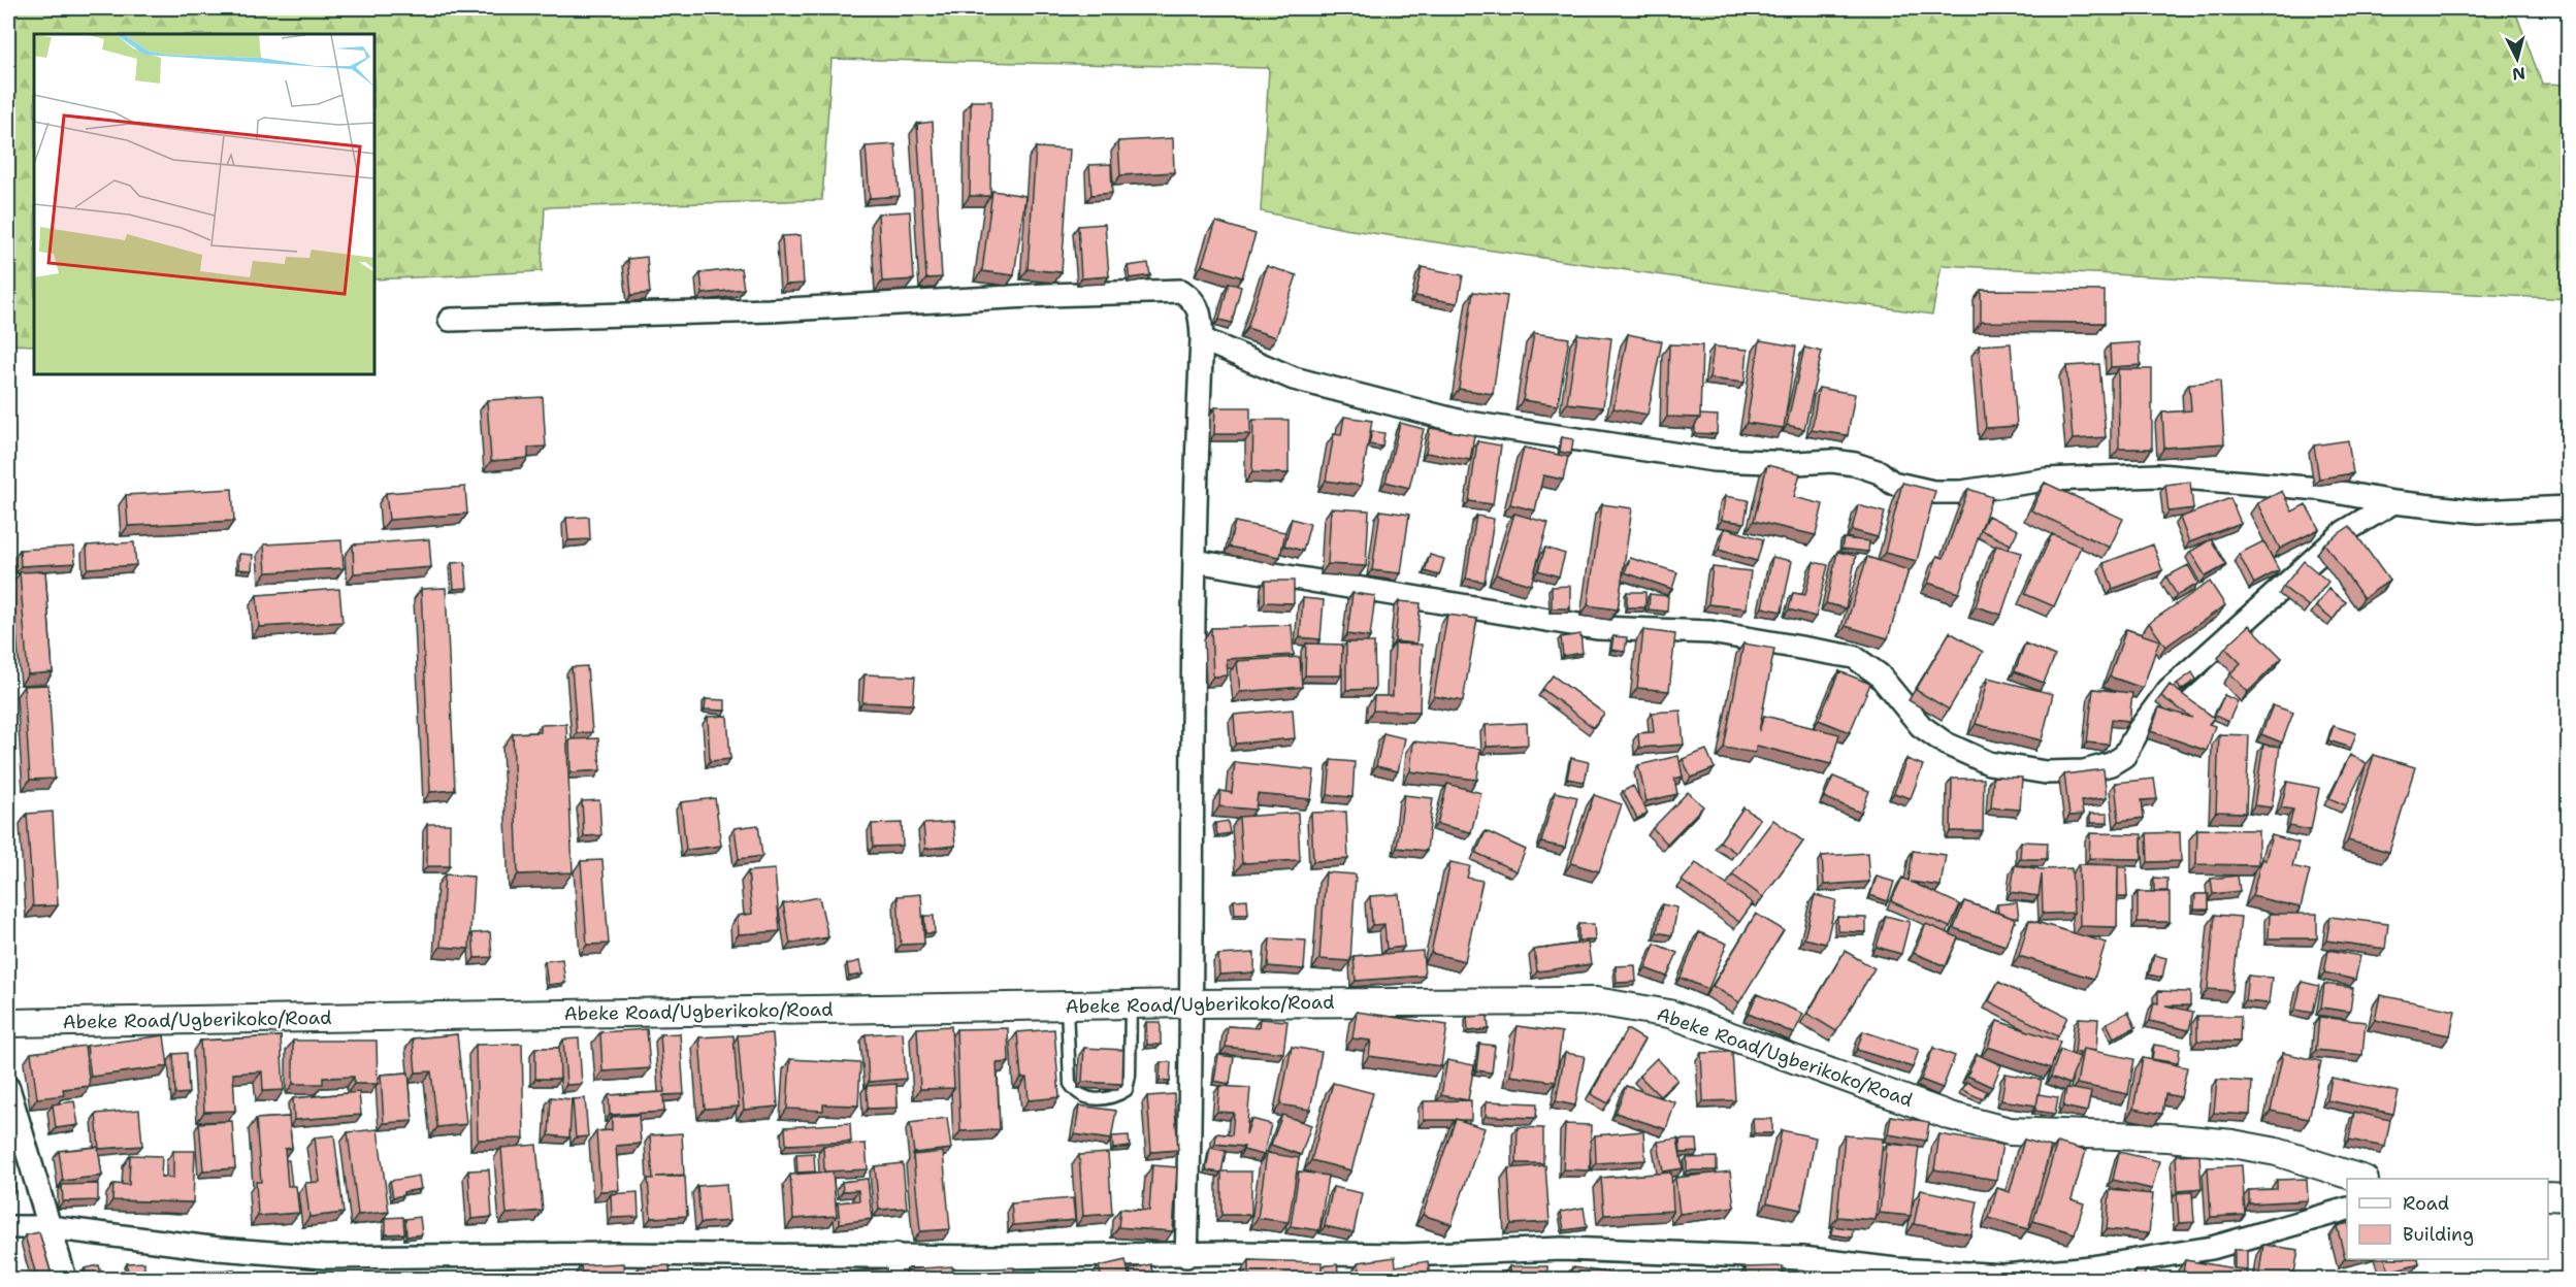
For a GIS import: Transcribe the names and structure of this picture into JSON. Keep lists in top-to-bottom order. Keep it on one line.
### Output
{"streets":{"street":["Abeke Road/Ugberikoko/Road"]},"legend":["Road","Building"],"north":"bottom"}
